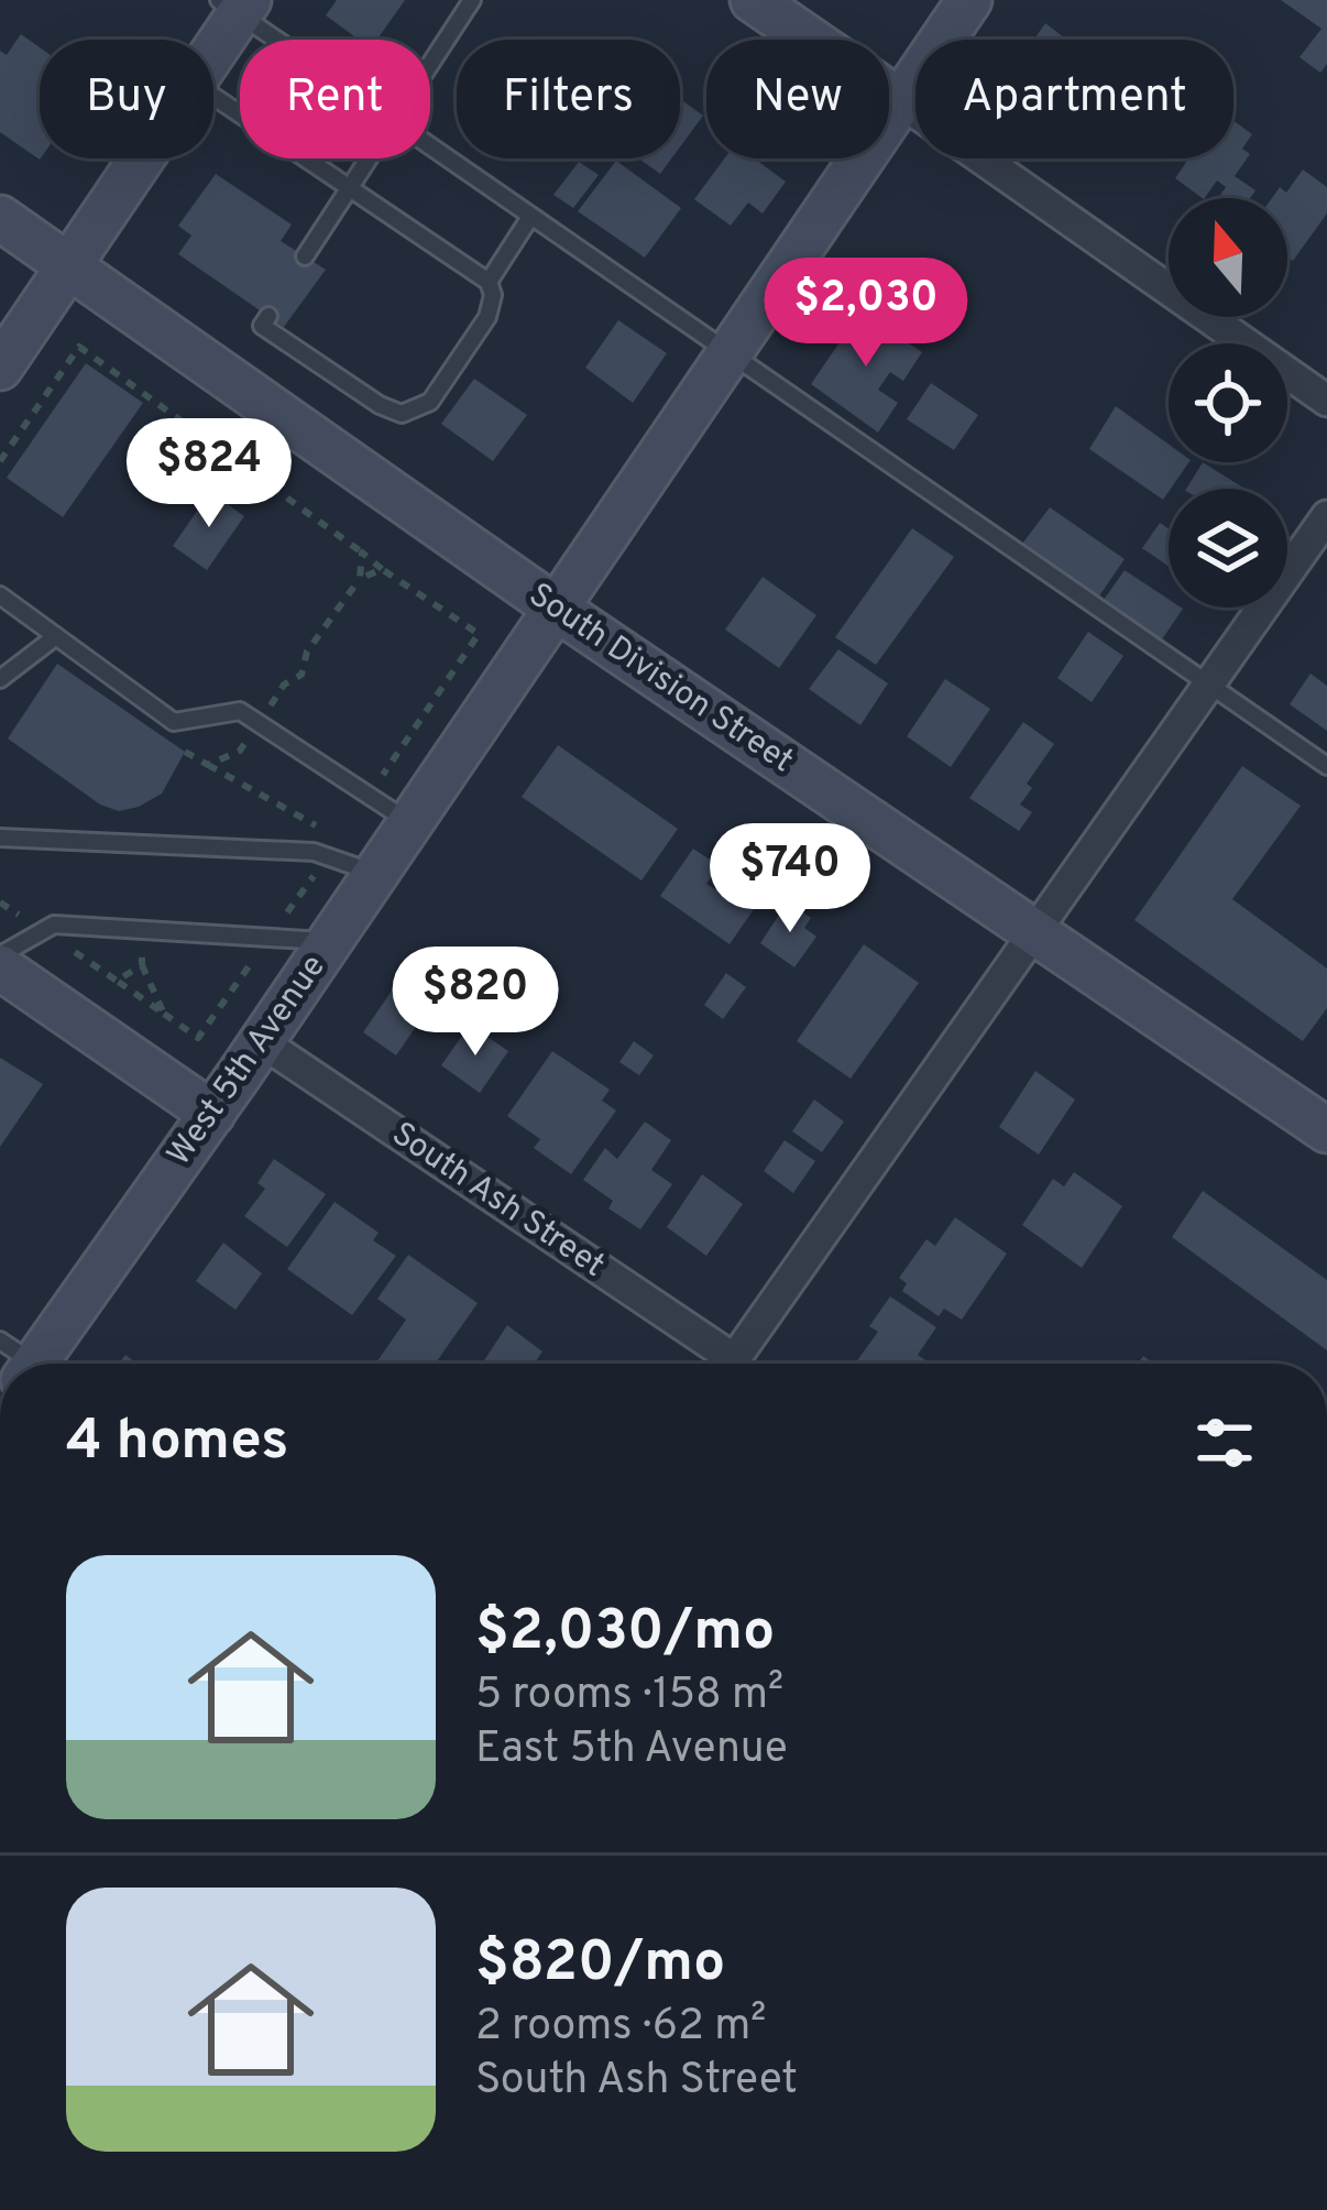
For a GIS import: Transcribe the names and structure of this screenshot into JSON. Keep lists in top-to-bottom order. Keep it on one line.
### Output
{"streets":{"main road":["South Division Street","West 5th Avenue"],"street":["South Ash Street"]},"crossings":[["South Division Street","West 5th Avenue"],["West 5th Avenue","South Ash Street"]],"north":"top","page":{"chip":["Buy","Rent","Filters","New","Apartment"],"price":["$2,030","$824","$740","$820"],"heading":"4 homes","list":[{"name":"$2,030/mo","note":"5 rooms · 158 m² · East 5th Avenue"},{"name":"$820/mo","note":"2 rooms · 62 m² · South Ash Street"}]}}
